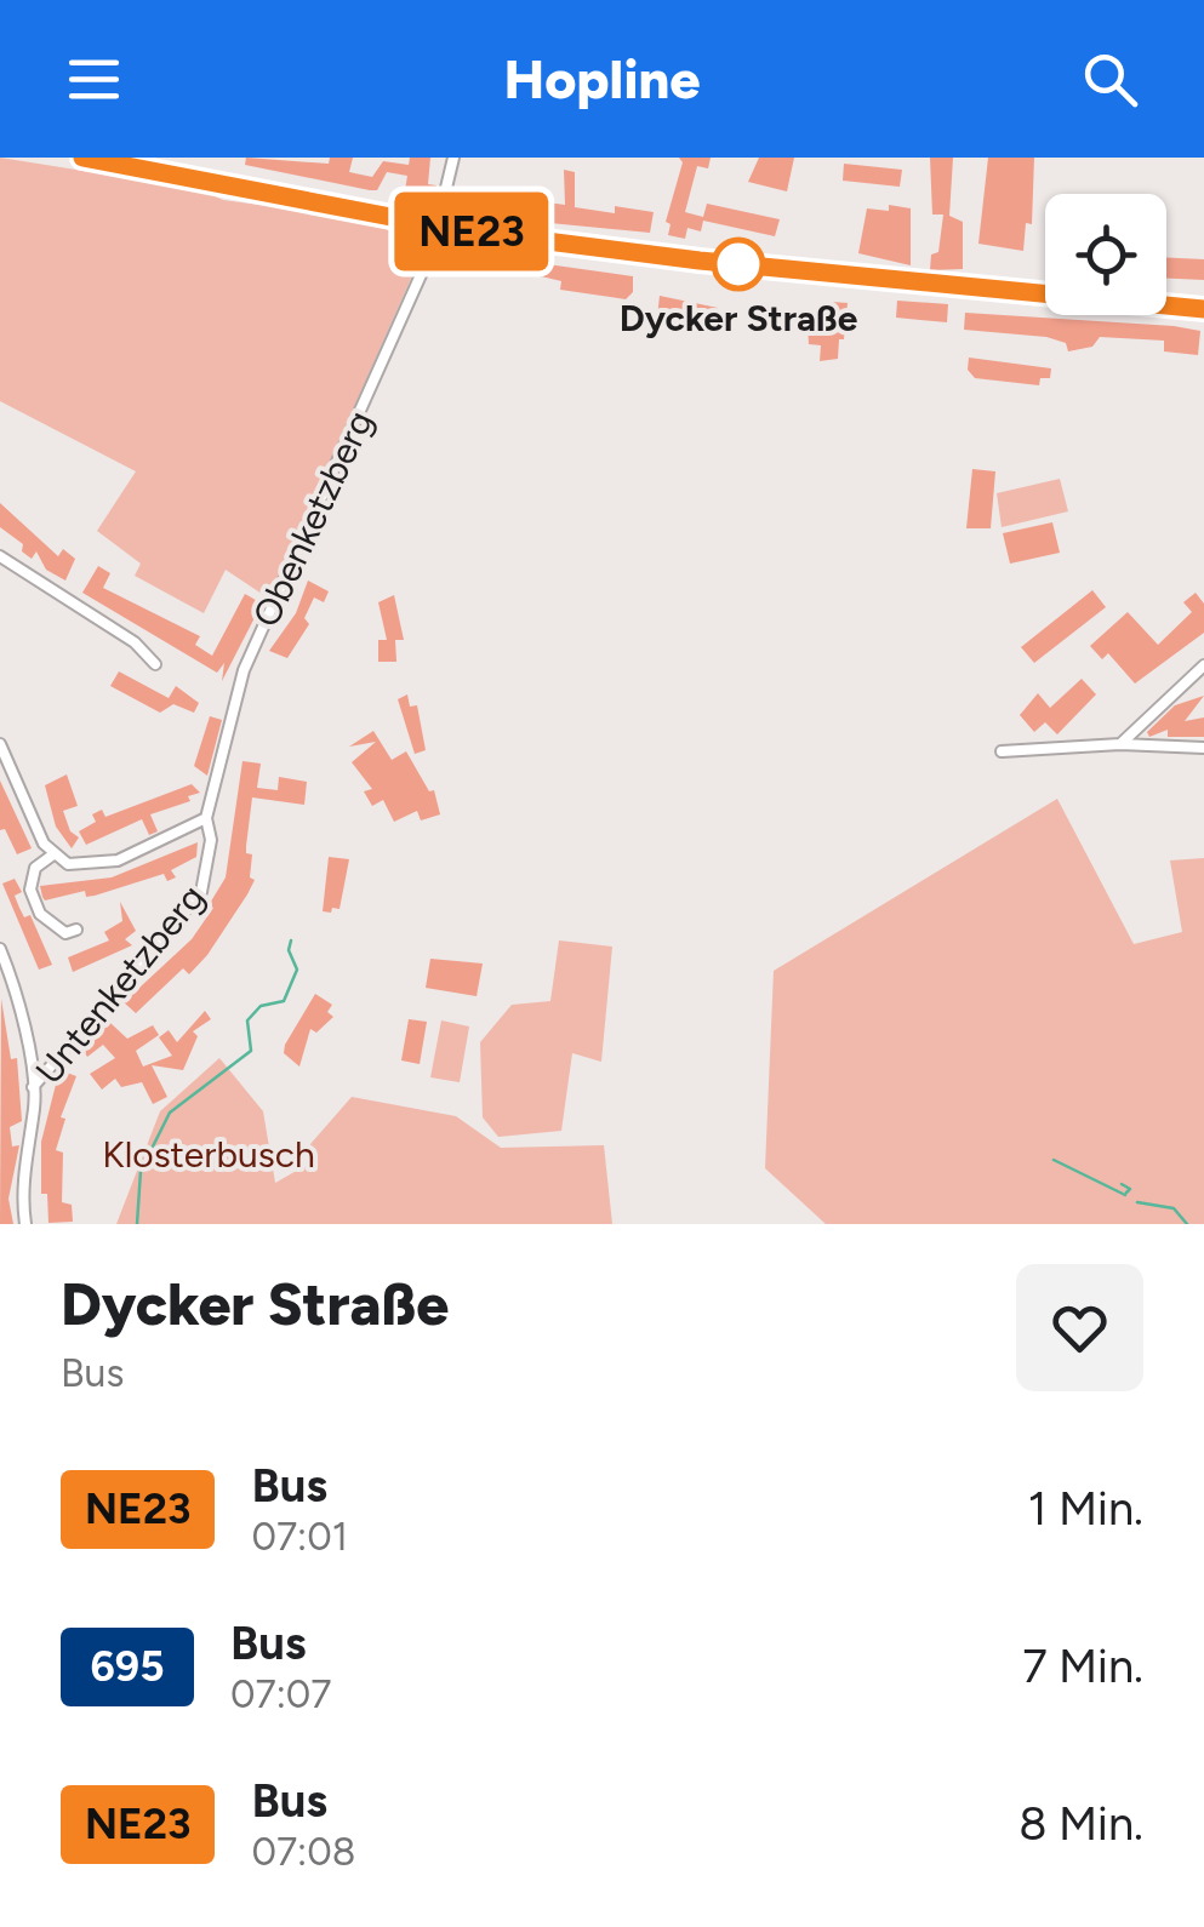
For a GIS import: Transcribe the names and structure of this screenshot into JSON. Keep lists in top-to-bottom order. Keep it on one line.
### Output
{"streets":{"street":["Obenketzberg","Untenketzberg"]},"crossings":[["Obenketzberg","Untenketzberg"]],"parks":["Klosterbusch"],"places":["Dycker Straße"],"lines":["bus line NE23"],"page":{"header":"Hopline","on_map":"NE23","heading":["Dycker Straße","Bus"],"list":[{"mark":"NE23","name":"Bus","note":"07:01","value":"1 Min."},{"mark":"695","name":"Bus","note":"07:07","value":"7 Min."},{"mark":"NE23","name":"Bus","note":"07:08","value":"8 Min."}]}}
